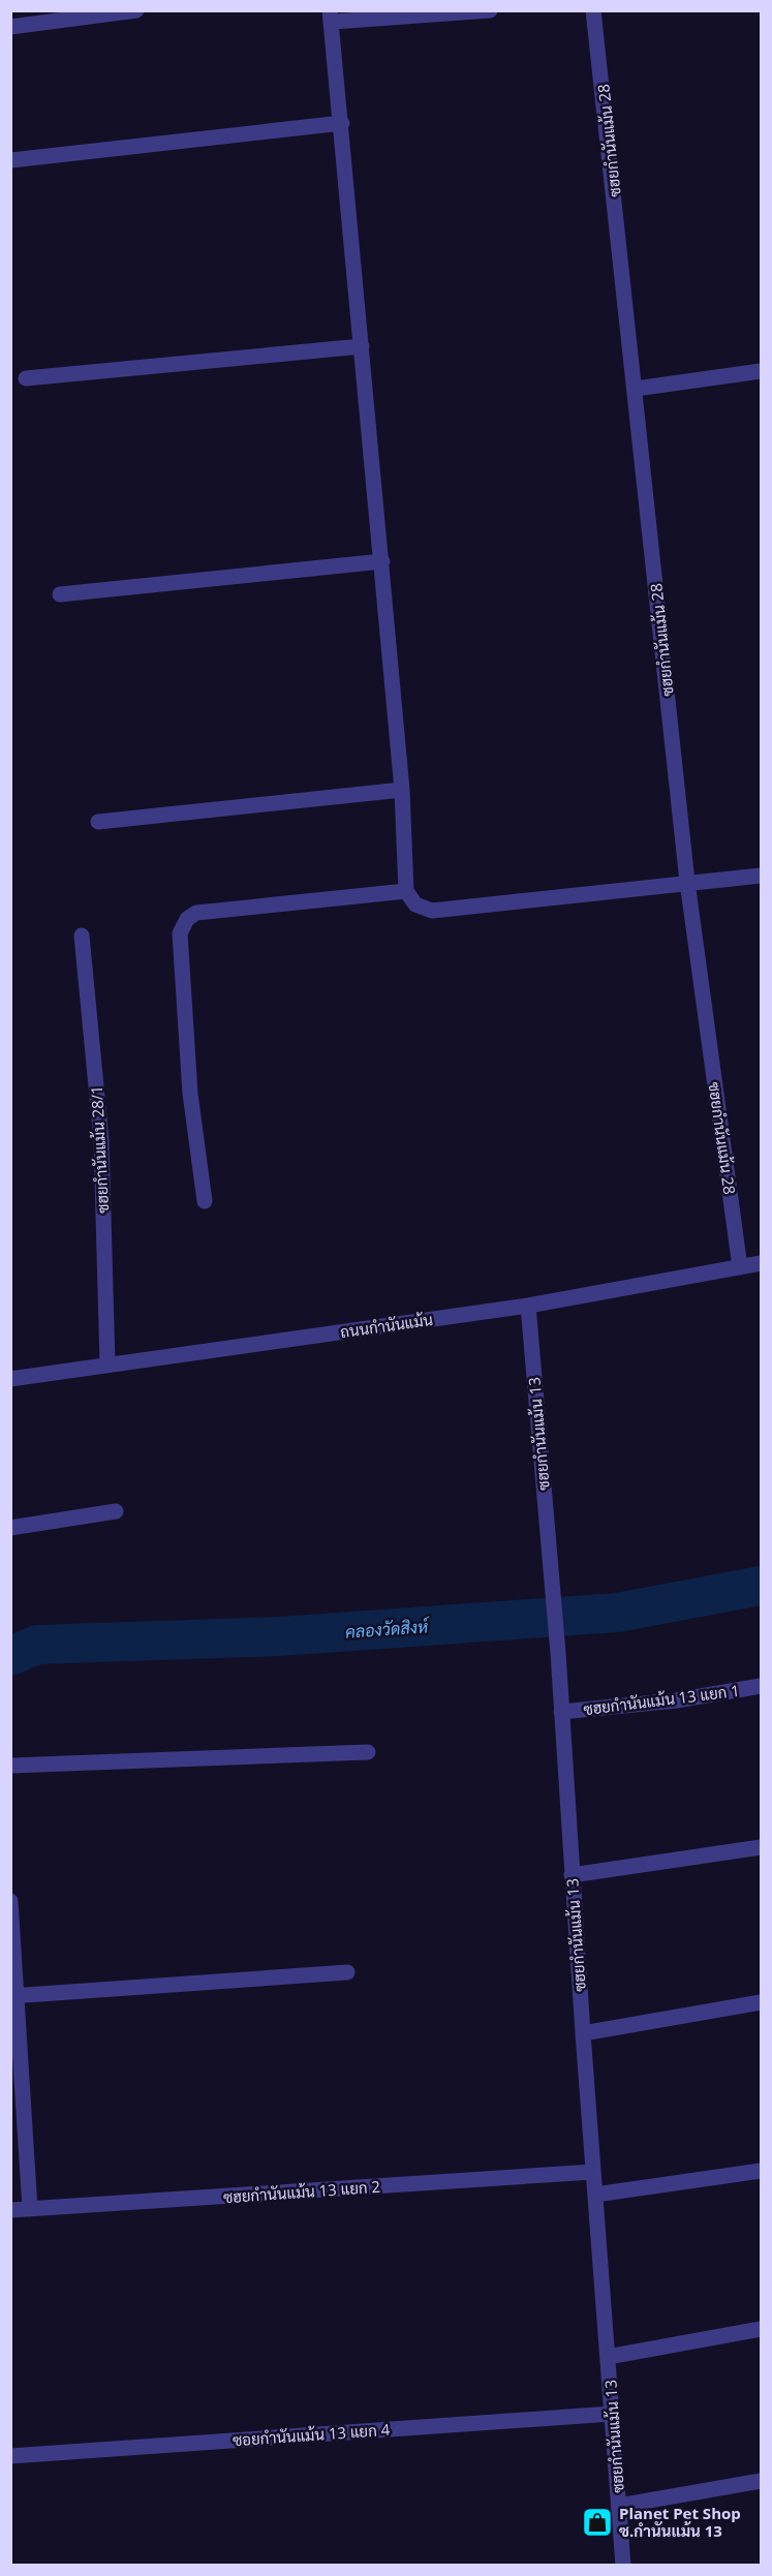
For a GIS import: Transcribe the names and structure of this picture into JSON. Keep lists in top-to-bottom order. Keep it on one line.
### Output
{"streets":{"street":["ซฮยกำนันแม้น 28","ซฮยกำนันแม้น 28/1","ถนนกำนันแม้น","ซฮยกำนันแม้น 13","ซฮยกำนันแม้น 13 แยก 1","ซฮยกำนันแม้น 13 แยก 2","ซอยกำนันแม้น 13 แยก 4"]},"crossings":[["ซฮยกำนันแม้น 28","ถนนกำนันแม้น"],["ซฮยกำนันแม้น 28/1","ถนนกำนันแม้น"],["ถนนกำนันแม้น","ซฮยกำนันแม้น 13"],["ซฮยกำนันแม้น 13","ซฮยกำนันแม้น 13 แยก 1"],["ซฮยกำนันแม้น 13","ซฮยกำนันแม้น 13 แยก 2"],["ซฮยกำนันแม้น 13","ซอยกำนันแม้น 13 แยก 4"]],"water":["คลองวัดสิงห์"],"places":{"shop":["Planet Pet Shop ซ.กำนันแม้น 13"]}}
